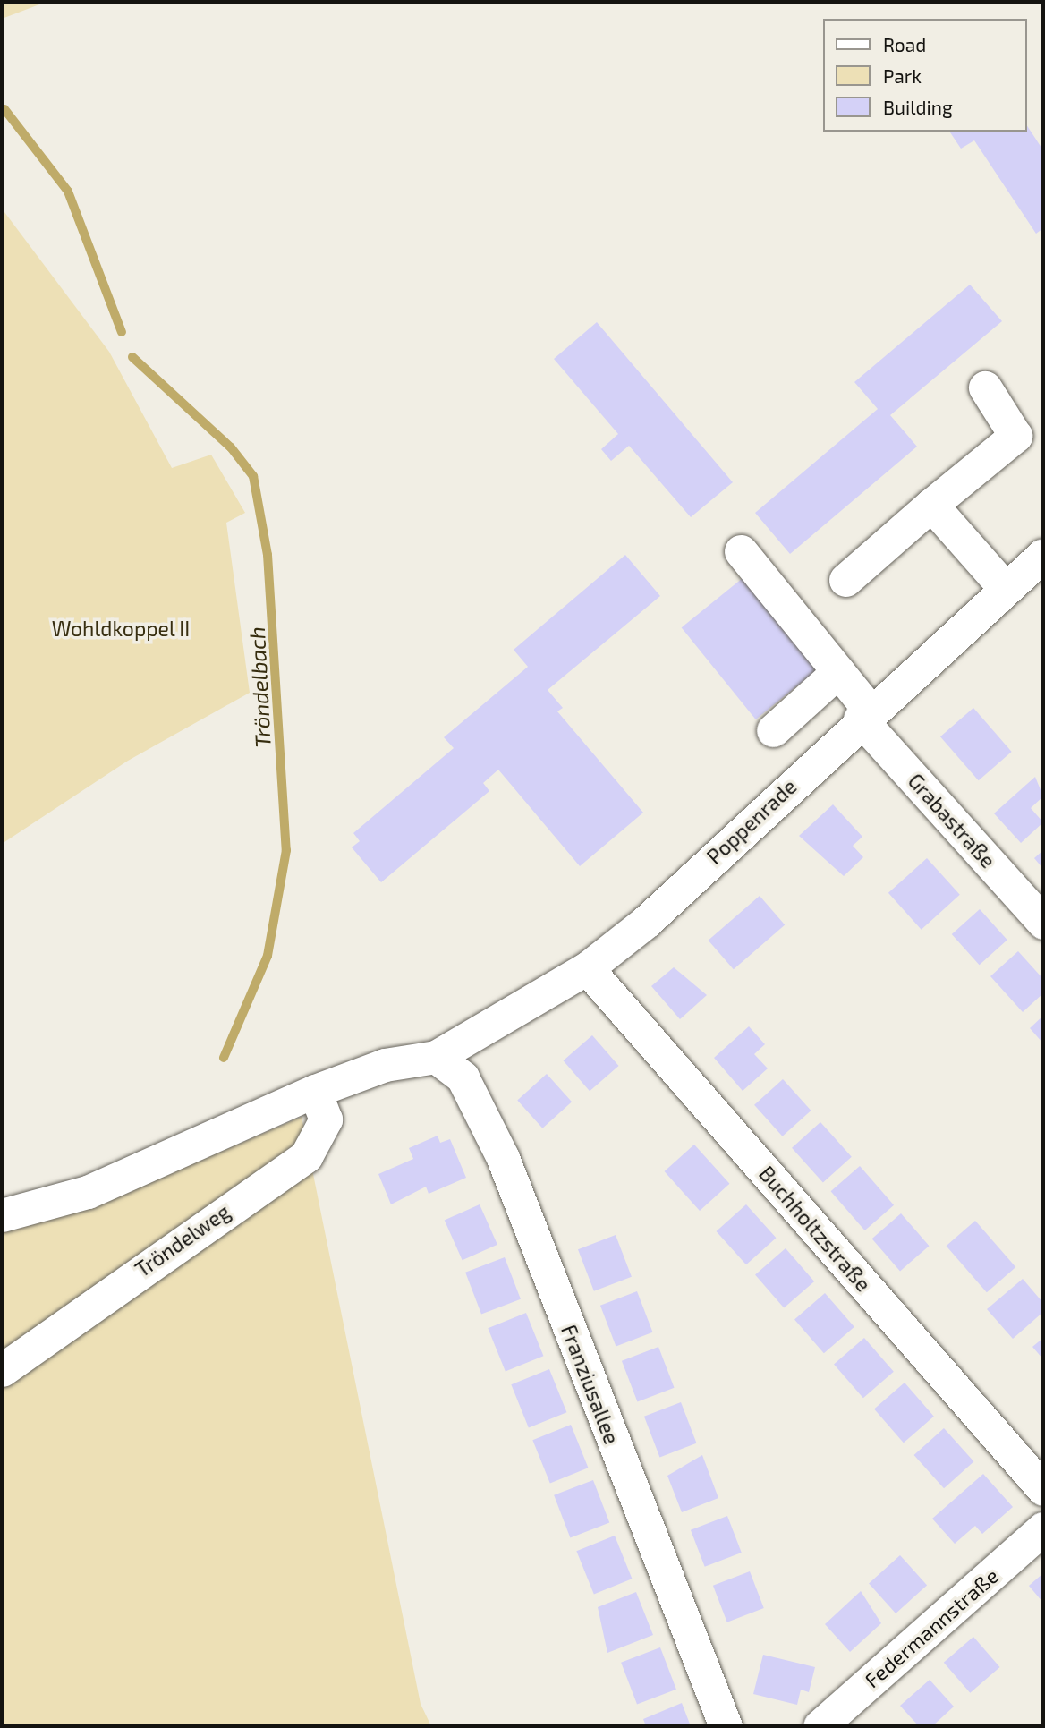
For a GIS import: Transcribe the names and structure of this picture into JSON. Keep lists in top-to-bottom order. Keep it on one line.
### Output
{"streets":{"street":["Grabastraße","Poppenrade","Buchholtzstraße","Tröndelweg","Franziusallee","Federmannstraße"]},"crossings":[["Grabastraße","Poppenrade"],["Poppenrade","Buchholtzstraße"],["Poppenrade","Franziusallee"]],"water":["Tröndelbach"],"parks":["Wohldkoppel II"],"legend":["Road","Park","Building"]}
